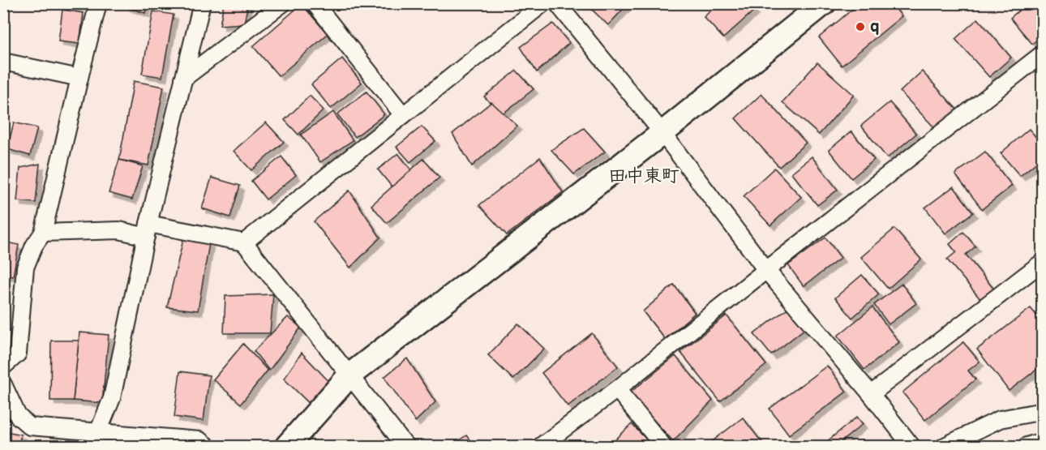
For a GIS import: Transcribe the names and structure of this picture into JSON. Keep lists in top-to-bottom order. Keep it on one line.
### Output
{"districts":["田中東町"],"places":["q"]}
